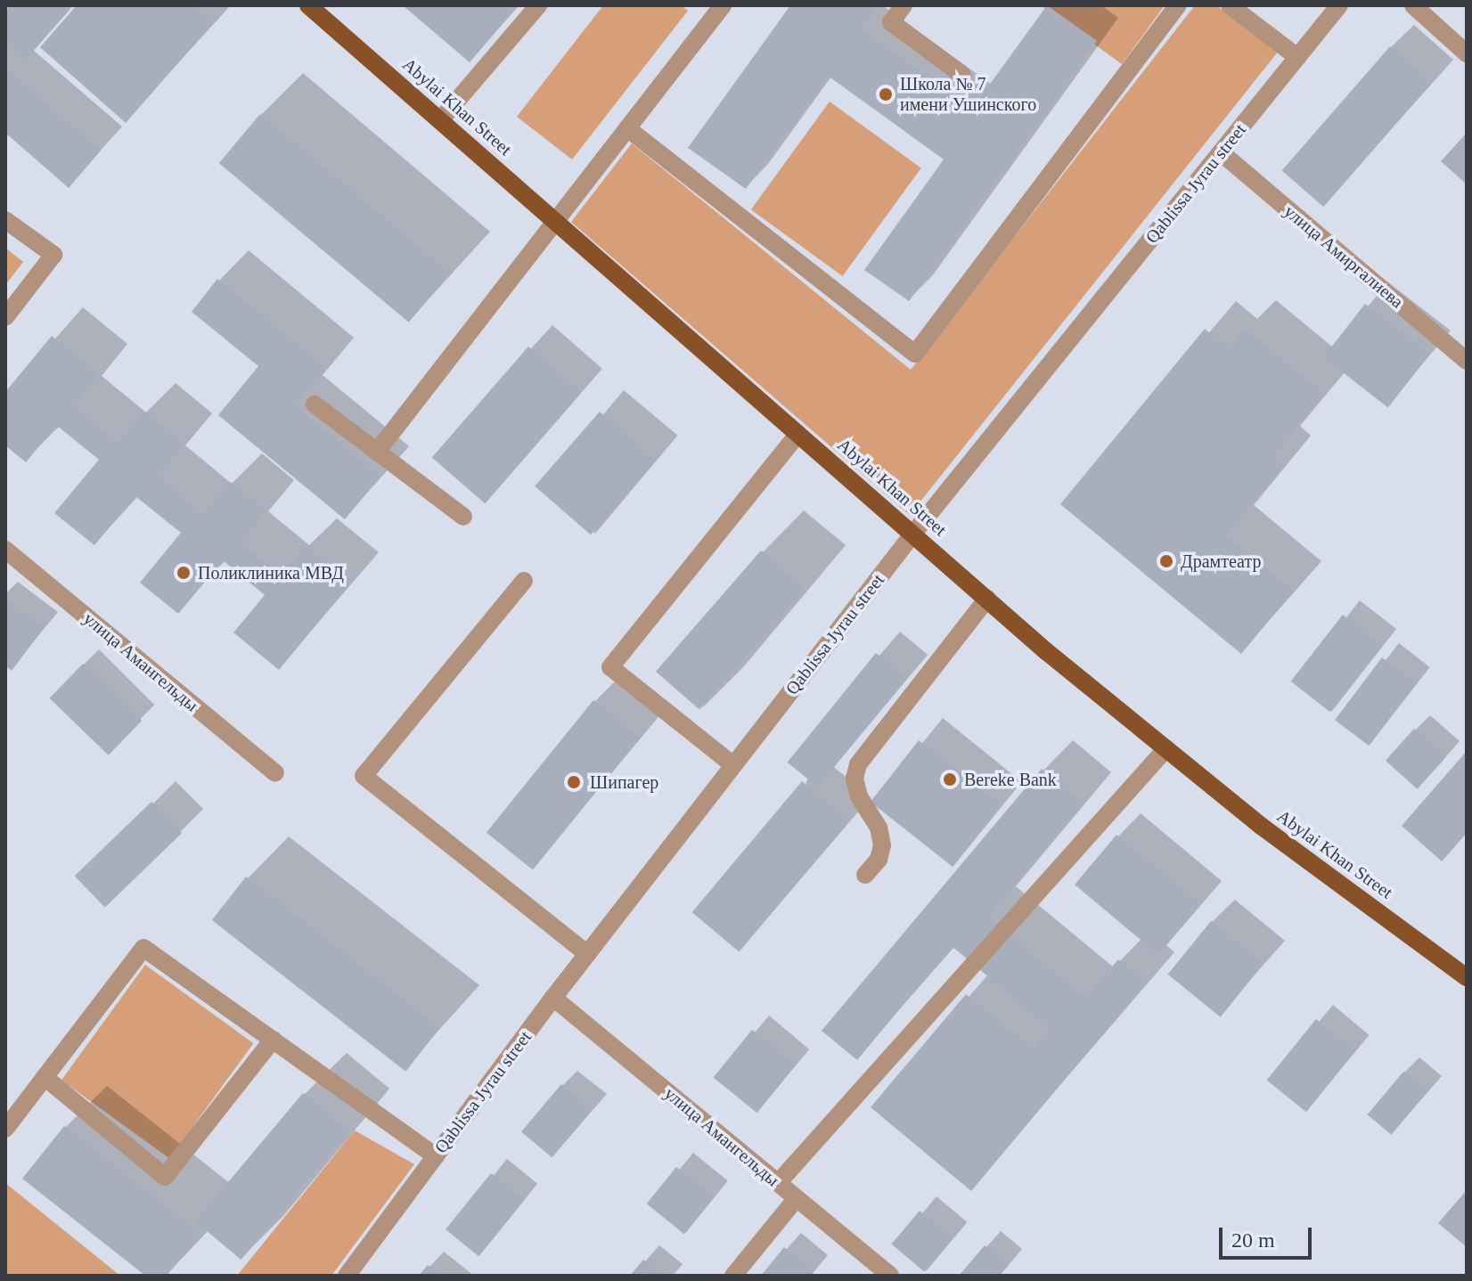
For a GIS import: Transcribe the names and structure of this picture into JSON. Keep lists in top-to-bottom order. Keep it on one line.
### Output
{"streets":{"main road":["Abylai Khan Street"],"street":["Qablissa Jyrau street","улица Амиргалиева","улица Амангельды"]},"crossings":[["Abylai Khan Street","Qablissa Jyrau street"],["Qablissa Jyrau street","улица Амиргалиева"],["Qablissa Jyrau street","улица Амангельды"]],"places":["Школа № 7 имени Ушинского","Драмтеатр","Поликлиника МВД","Bereke Bank","Шипагер"],"scale_bar":"20 m"}
